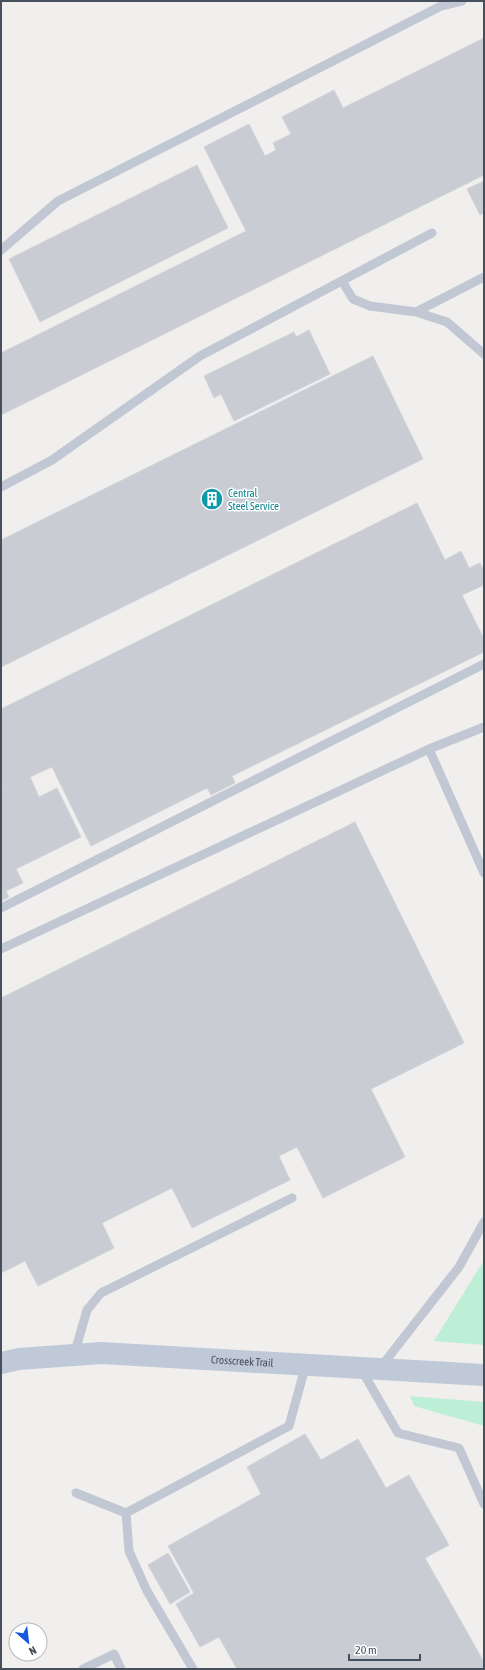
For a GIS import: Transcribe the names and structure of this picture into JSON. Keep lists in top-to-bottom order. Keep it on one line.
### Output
{"streets":{"street":["Crosscreek Trail"]},"places":{"building":["Central Steel Service"]},"scale_bar":"20 m","north":"bottom right"}
